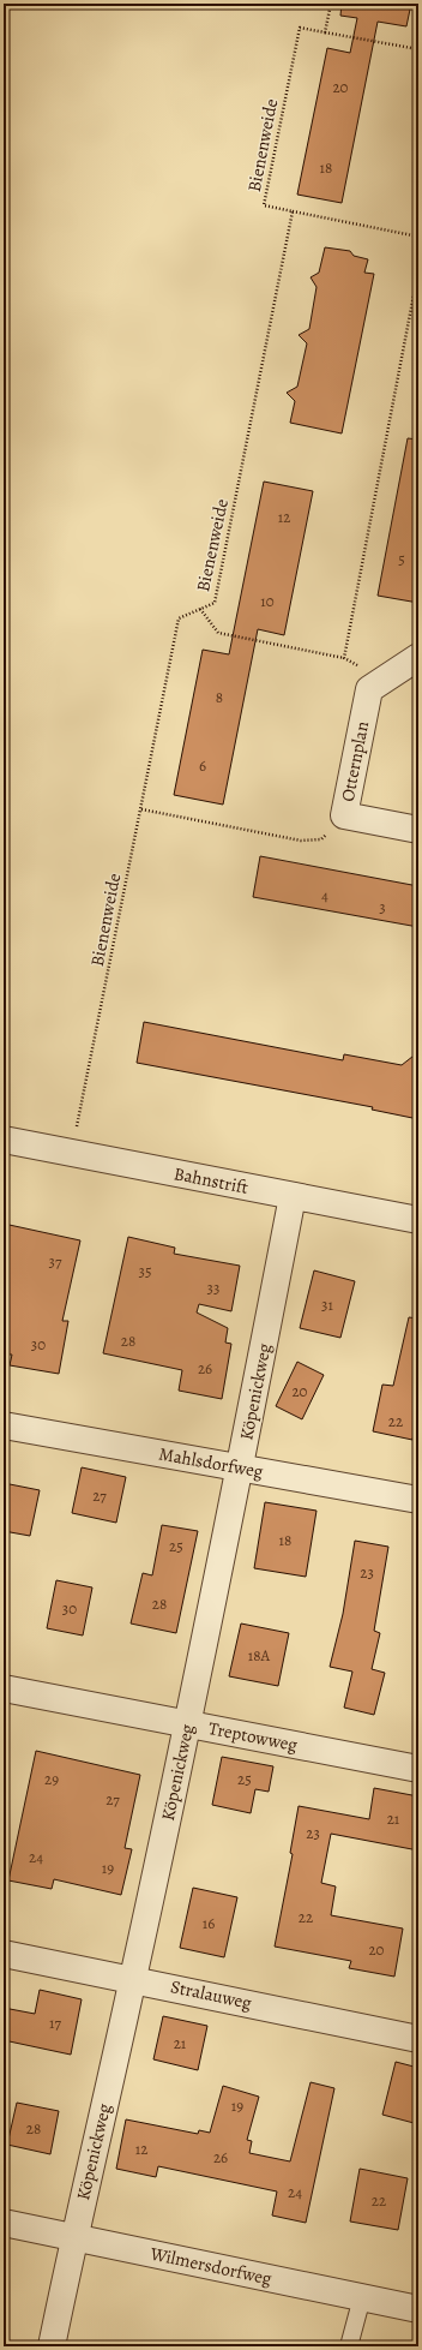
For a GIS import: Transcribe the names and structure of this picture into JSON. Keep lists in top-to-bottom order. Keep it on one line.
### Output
{"streets":{"street":["Otternplan","Bahnstrift","Köpenickweg","Mahlsdorfweg","Treptowweg","Stralauweg","Wilmersdorfweg"],"path":["Bienenweide"]},"crossings":[["Bienenweide","Bahnstrift"],["Bahnstrift","Köpenickweg"],["Köpenickweg","Mahlsdorfweg"],["Köpenickweg","Treptowweg"],["Köpenickweg","Stralauweg"],["Köpenickweg","Wilmersdorfweg"]],"house_numbers":["20","18","12","5","10","8","6","4","3","37","35","33","31","28","30","26","20","22","27","18","25","23","28","30","18A","29","25","27","21","23","24","19","22","16","20","17","21","19","28","12","26","24","22"]}
